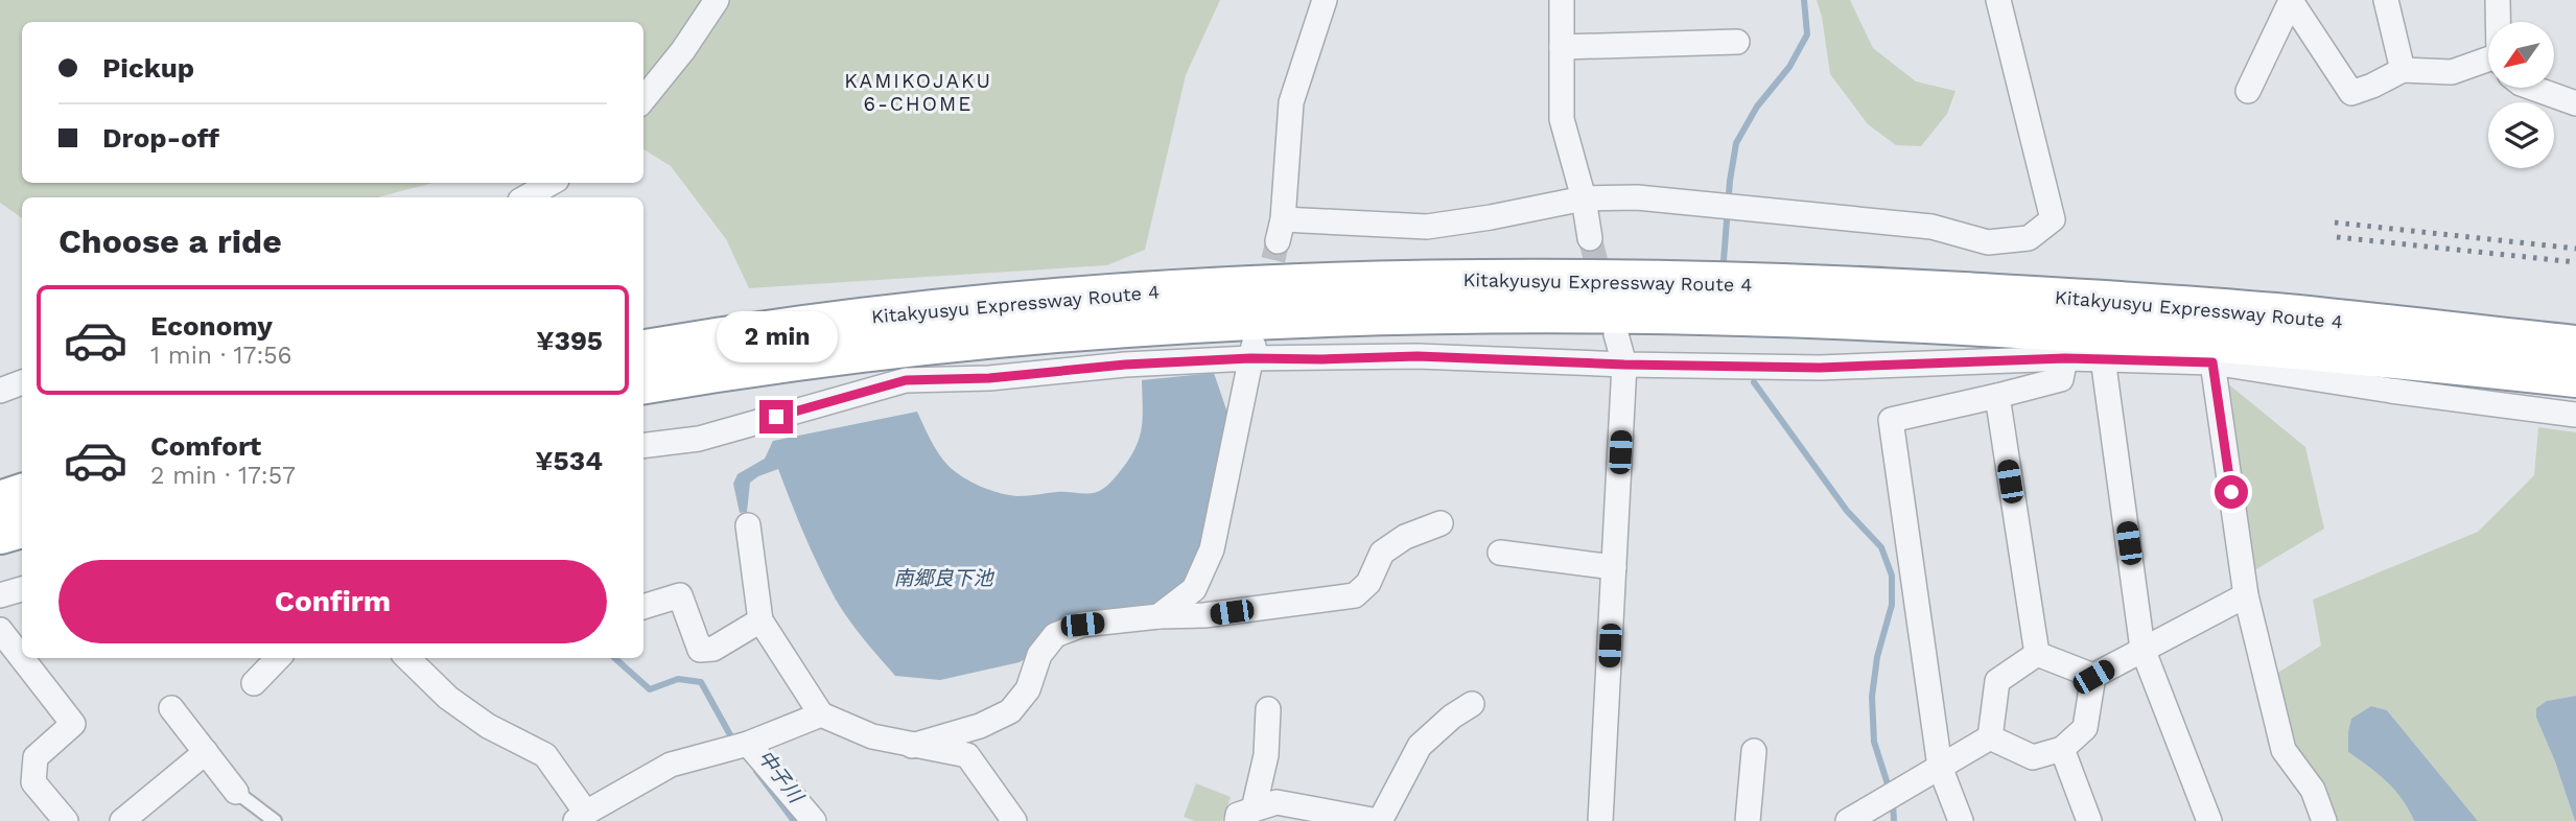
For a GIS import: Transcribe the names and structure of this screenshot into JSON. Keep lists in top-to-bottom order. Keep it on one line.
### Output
{"streets":{"highway":["Kitakyusyu Expressway Route 4"]},"districts":["KAMIKOJAKU 6-CHOME"],"water":["南郷良下池","中子川"],"north":"bottom left","page":{"banner":["Pickup","Drop-off"],"heading":"Choose a ride","list":[{"name":"Economy","note":"1 min · 17:56","value":"¥395"},{"name":"Comfort","note":"2 min · 17:57","value":"¥534"}],"bubble":"2 min","buttons":"Confirm"}}
